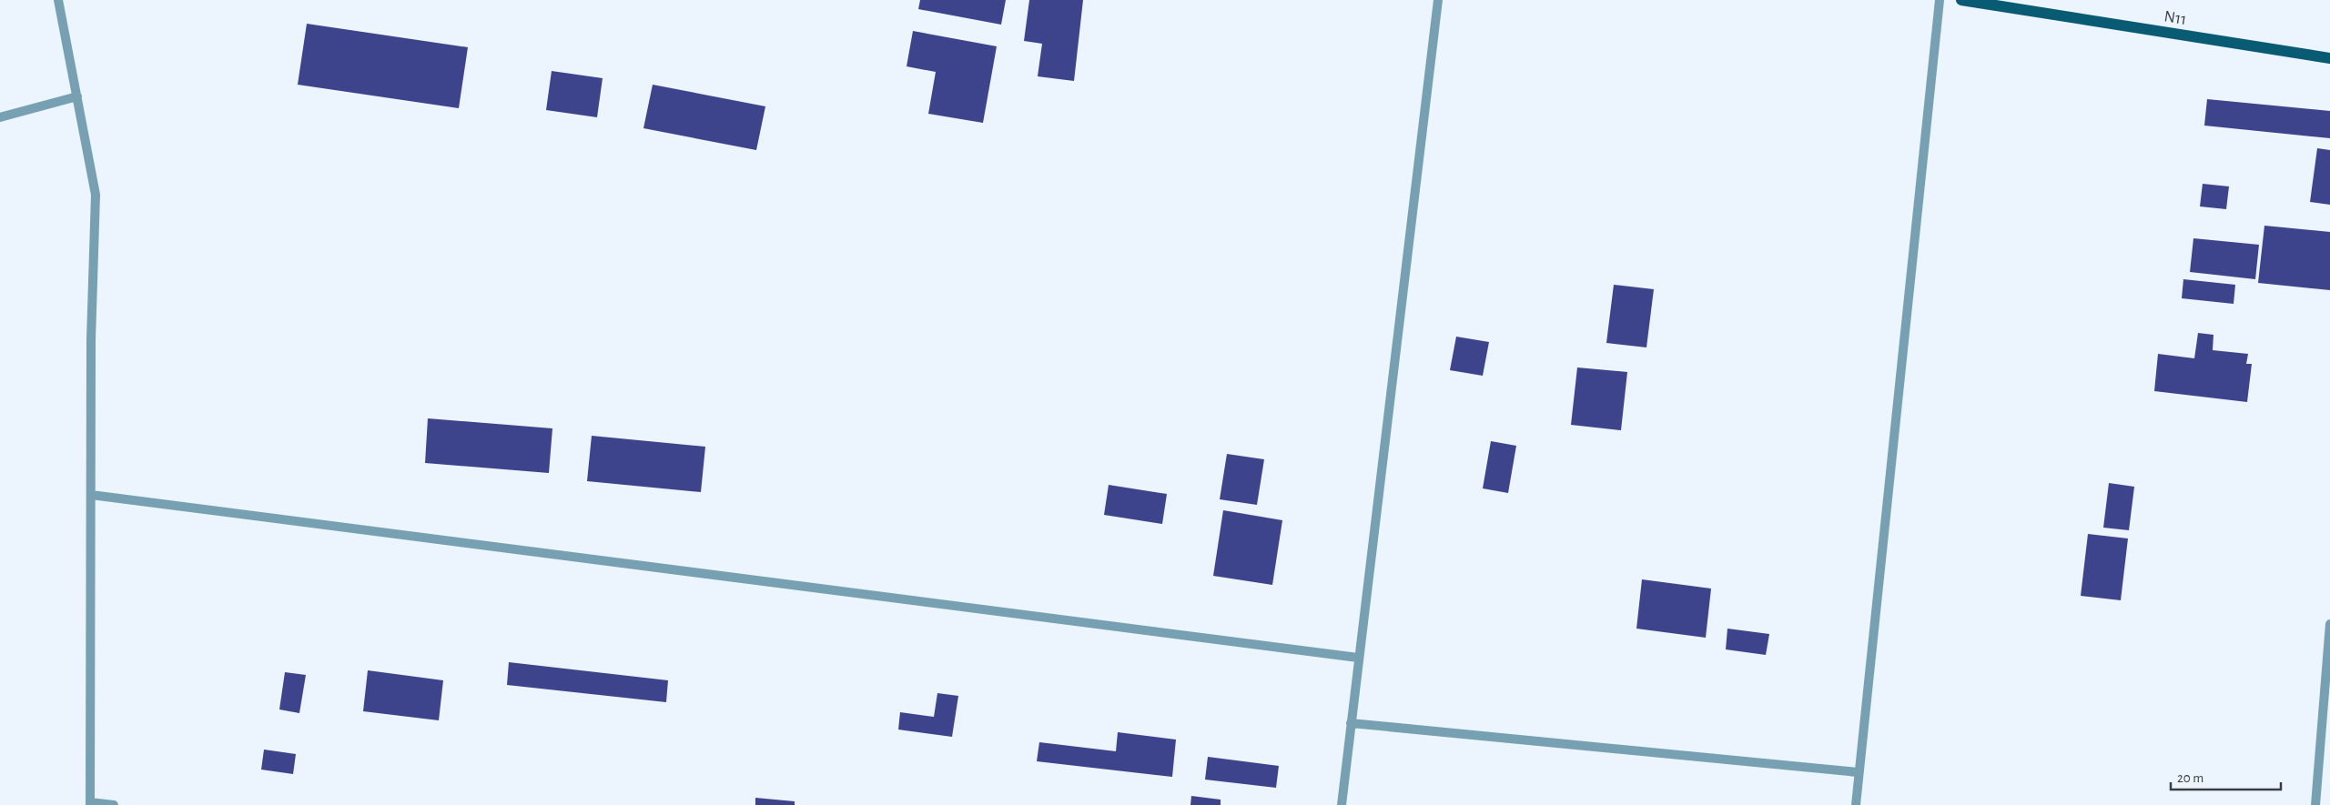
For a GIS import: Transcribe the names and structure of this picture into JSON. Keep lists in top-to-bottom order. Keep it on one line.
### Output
{"streets":{"main road":["N11"]},"scale_bar":"20 m"}
